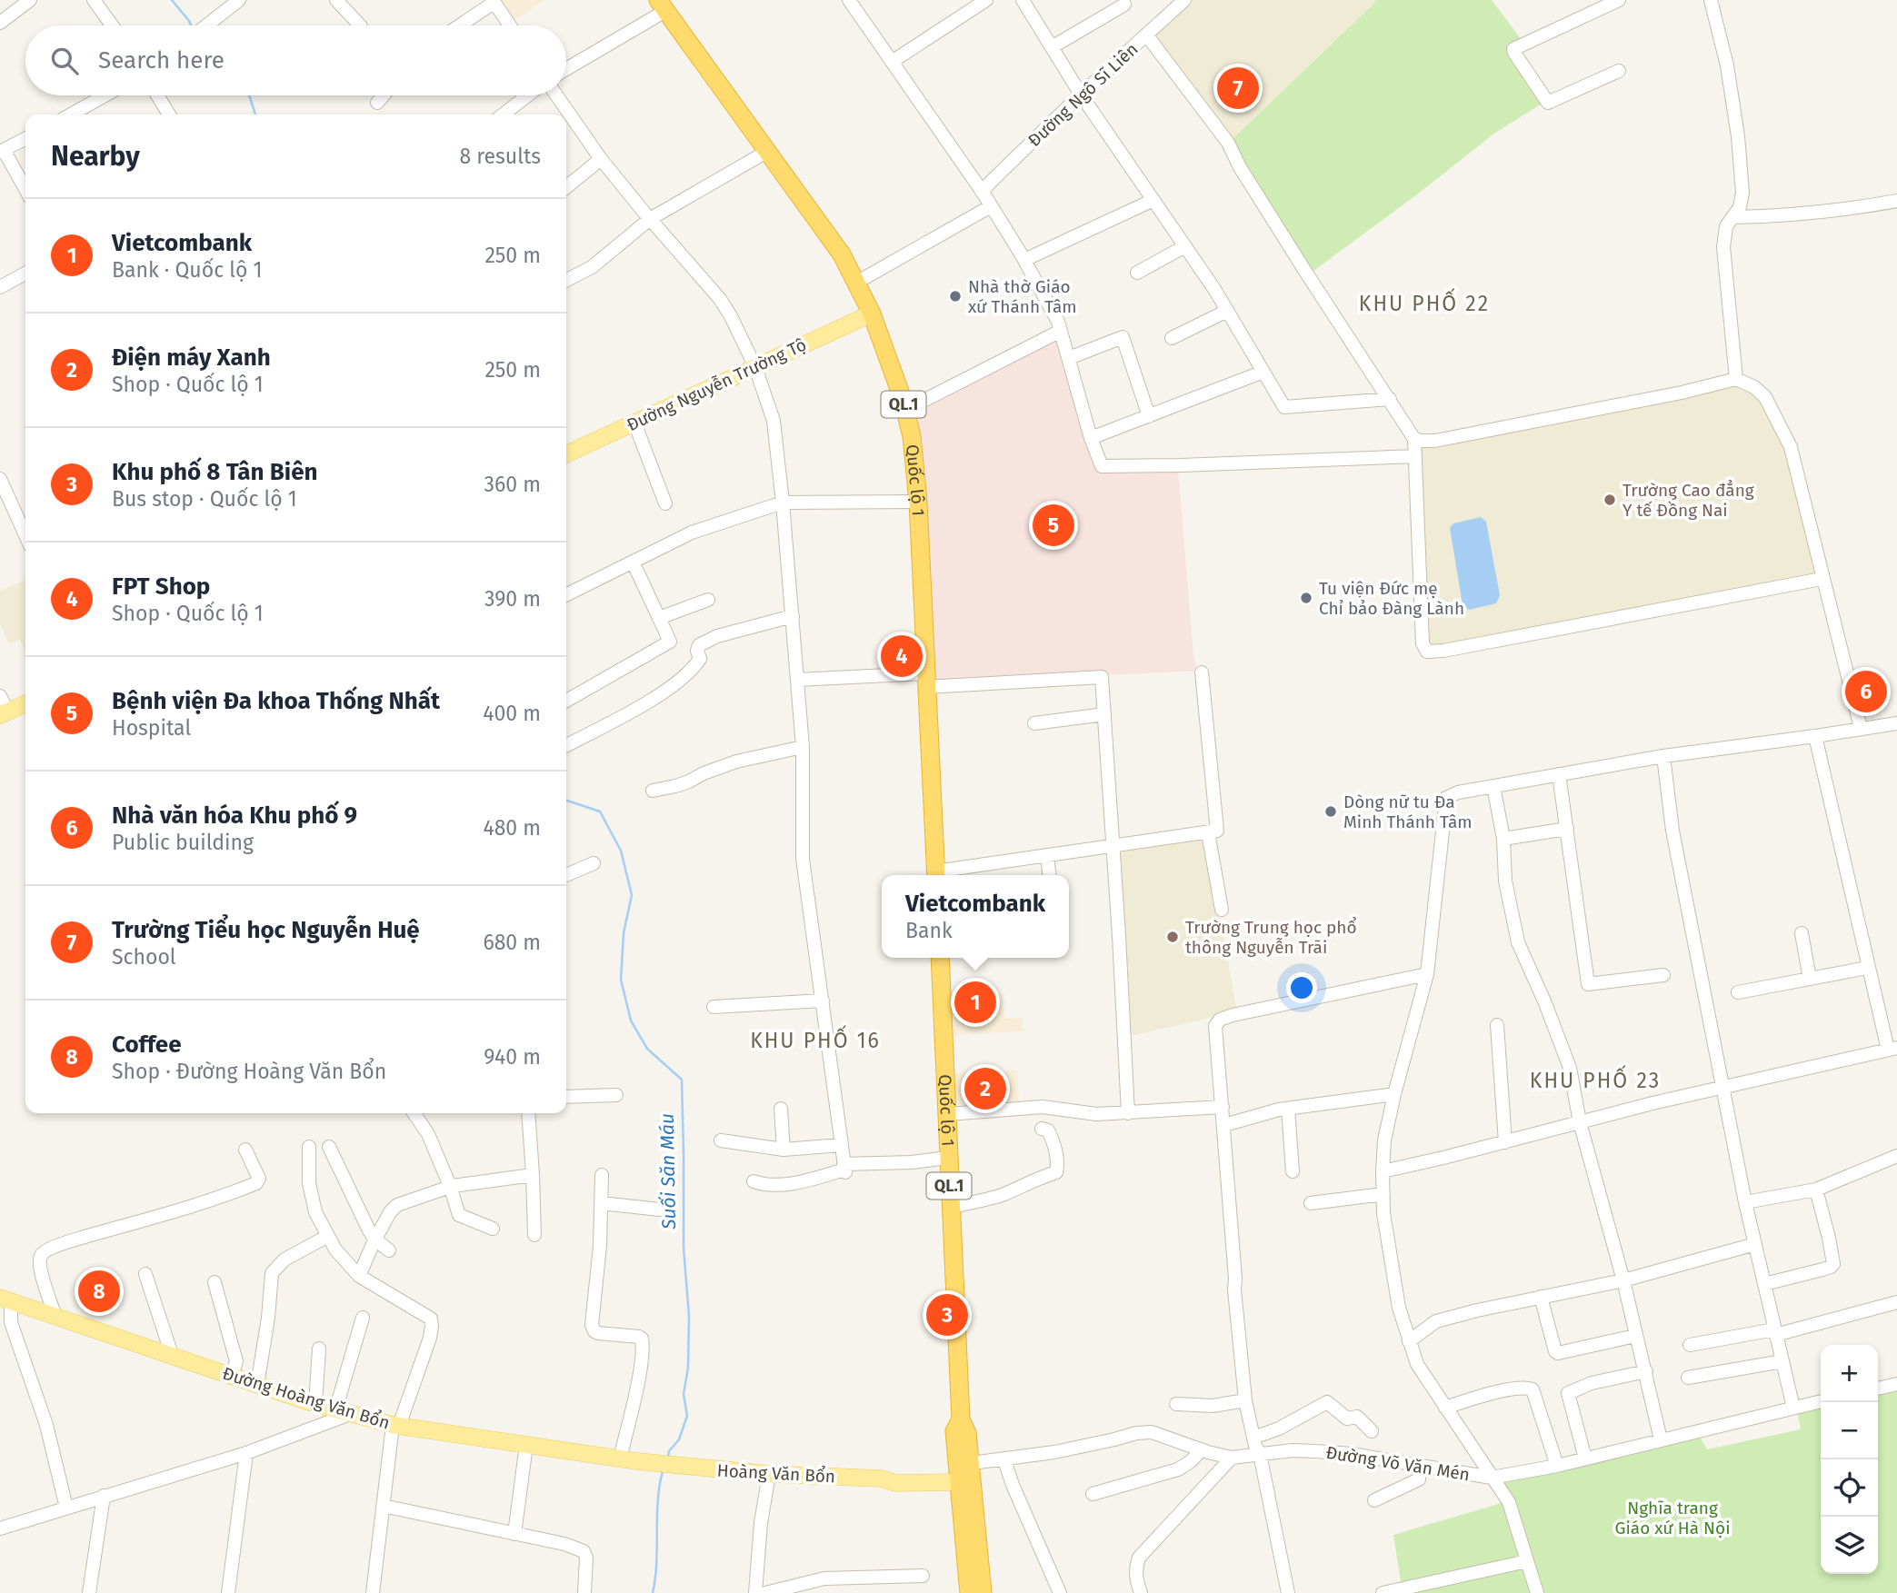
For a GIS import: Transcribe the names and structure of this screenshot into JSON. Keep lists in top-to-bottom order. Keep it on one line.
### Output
{"streets":{"highway":["QL.1","Quốc lộ 1"],"main road":["Đường Nguyễn Trường Tộ","Đường Hoàng Văn Bổn","Hoàng Văn Bổn"],"street":["Đường Ngô Sĩ Liên","Đường Võ Văn Mén"]},"crossings":[["Đường Nguyễn Trường Tộ","Quốc lộ 1"],["Quốc lộ 1","Đường Võ Văn Mén"],["Quốc lộ 1","Hoàng Văn Bổn"],["Đường Hoàng Văn Bổn","Hoàng Văn Bổn"],["Đường Võ Văn Mén","Hoàng Văn Bổn"]],"districts":["KHU PHỐ 22","KHU PHỐ 16","KHU PHỐ 23"],"water":["Suối Săn Máu"],"parks":["Nghĩa trang Giáo xứ Hà Nội"],"places":["Nhà thờ Giáo xứ Thánh Tâm","Trường Cao đẳng Y tế Đồng Nai","Tu viện Đức mẹ Chỉ bảo Đàng Lành","Dòng nữ tu Đa Minh Thánh Tâm","Trường Trung học phổ thông Nguyễn Trãi"],"page":{"search":"Search here","pins":["7","5","4","6","1","2","8","3"],"heading":["Nearby","8 results"],"list":[{"mark":"1","name":"Vietcombank","note":"Bank · Quốc lộ 1","value":"250 m"},{"mark":"2","name":"Điện máy Xanh","note":"Shop · Quốc lộ 1","value":"250 m"},{"mark":"3","name":"Khu phố 8 Tân Biên","note":"Bus stop · Quốc lộ 1","value":"360 m"},{"mark":"4","name":"FPT Shop","note":"Shop · Quốc lộ 1","value":"390 m"},{"mark":"5","name":"Bệnh viện Đa khoa Thống Nhất","note":"Hospital","value":"400 m"},{"mark":"6","name":"Nhà văn hóa Khu phố 9","note":"Public building","value":"480 m"},{"mark":"7","name":"Trường Tiểu học Nguyễn Huệ","note":"School","value":"680 m"},{"mark":"8","name":"Coffee","note":"Shop · Đường Hoàng Văn Bổn","value":"940 m"}],"popup":["Vietcombank","Bank"],"map_buttons":["+","−"]}}
